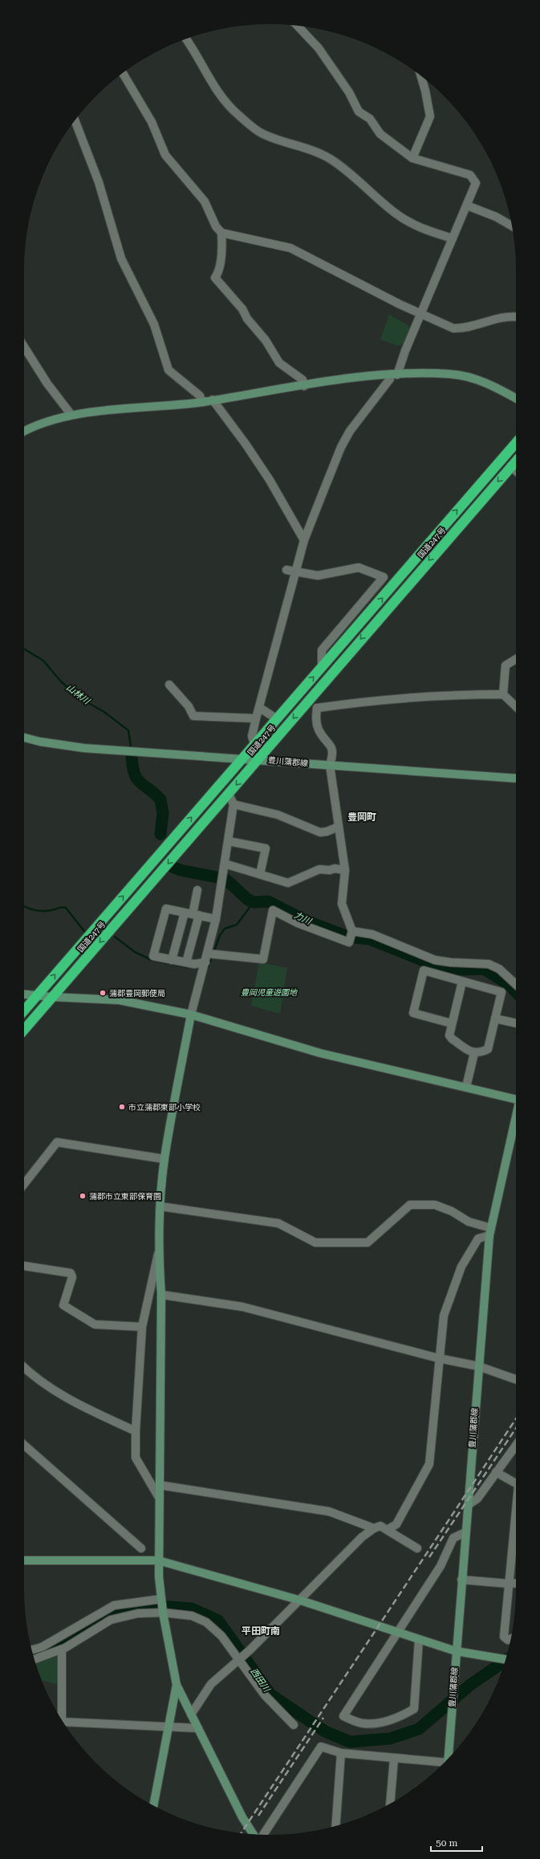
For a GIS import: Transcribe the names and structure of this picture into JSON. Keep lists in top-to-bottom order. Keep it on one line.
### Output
{"streets":{"highway":["国道247号"],"street":["豊川蒲郡線"]},"crossings":[["国道247号","豊川蒲郡線"]],"districts":["豊岡町","平田町南"],"water":["山林川","力川","西田川"],"parks":["豊岡児童遊園地"],"places":["蒲郡豊岡郵便局","市立蒲郡東部小学校","蒲郡市立東部保育園"],"scale_bar":"50 m"}
